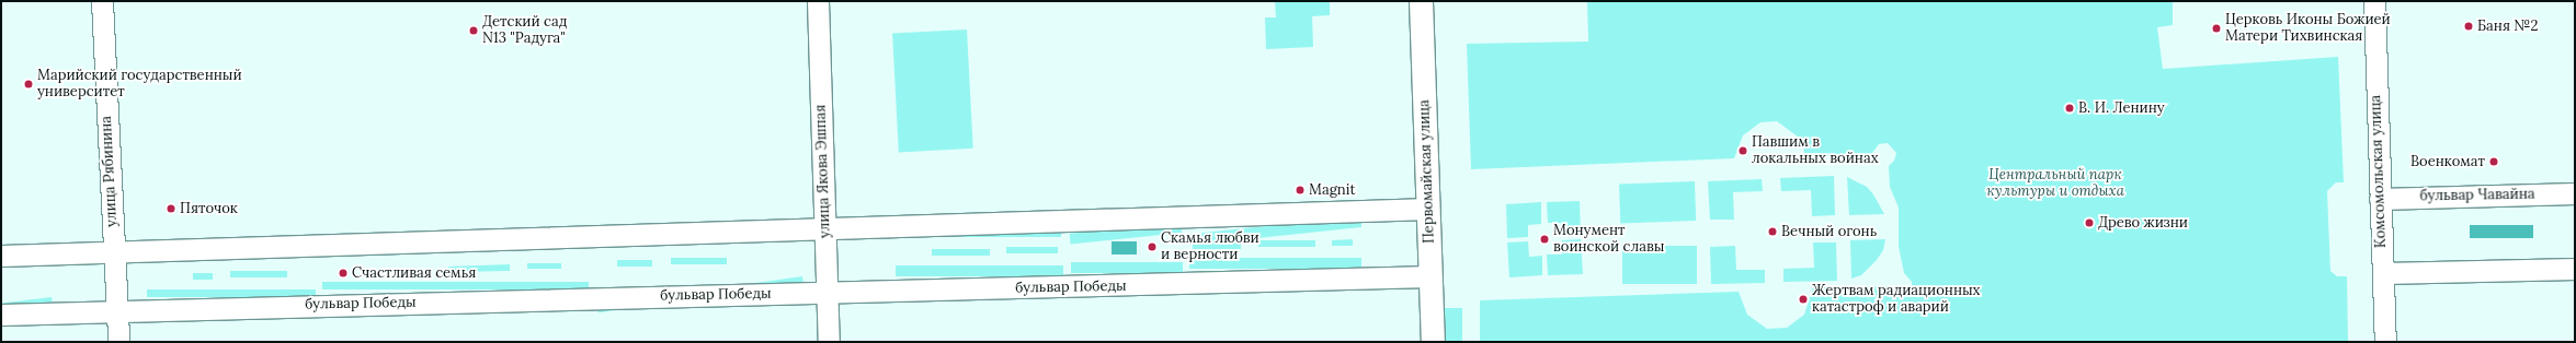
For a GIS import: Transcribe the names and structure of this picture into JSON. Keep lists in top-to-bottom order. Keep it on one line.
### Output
{"streets":{"main road":["Первомайская улица"],"street":["улица Рябинина","улица Якова Эшпая","Комсомольская улица","бульвар Чавайна","бульвар Победы"]},"crossings":[["улица Рябинина","бульвар Победы"],["улица Якова Эшпая","бульвар Победы"],["Первомайская улица","бульвар Победы"],["Комсомольская улица","бульвар Чавайна"]],"parks":["Центральный парк культуры и отдыха"],"places":["Баня №2","Церковь Иконы Божией Матери Тихвинская","Детский сад N13 \"Радуга\"","Марийский государственный университет","В. И. Ленину","Павшим в локальных войнах","Военкомат","Magnit","Пяточок","Древо жизни","Вечный огонь","Монумент воинской славы","Скамья любви и верности","Счастливая семья","Жертвам радиационных катастроф и аварий"]}
